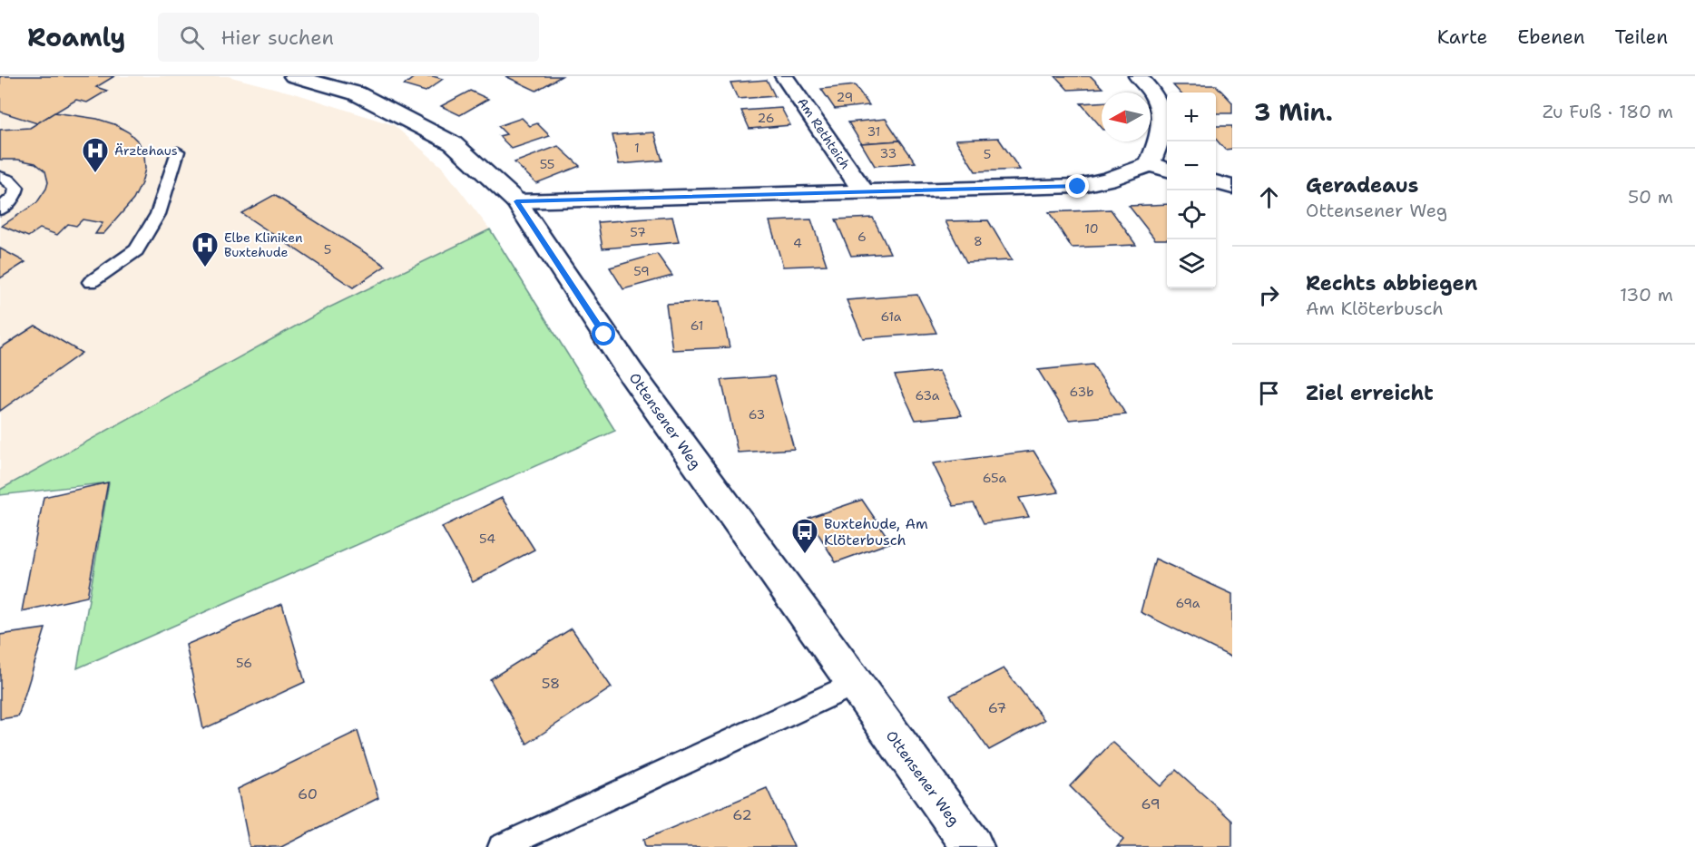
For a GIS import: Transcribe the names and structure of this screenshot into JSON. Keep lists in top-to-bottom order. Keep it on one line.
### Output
{"streets":{"street":["Am Rethteich","Ottensener Weg"]},"places":{"hospital":["Ärztehaus","Elbe Kliniken Buxtehude"],"bus stop":["Buxtehude, Am Klöterbusch"]},"house_numbers":["29","26","31","1","33","5","55","10","57","6","8","4","5","59","61a","61","63b","63a","63","65a","54","69a","56","58","67","60","69","62"],"north":"left","page":{"header":"Roamly","search":"Hier suchen","nav":["Karte","Ebenen","Teilen"],"heading":["3 Min.","Zu Fuß · 180 m"],"map_buttons":["+","−"],"list":[["Geradeaus","Ottensener Weg","50 m"],["Rechts abbiegen","Am Klöterbusch","130 m"],"Ziel erreicht"]}}
